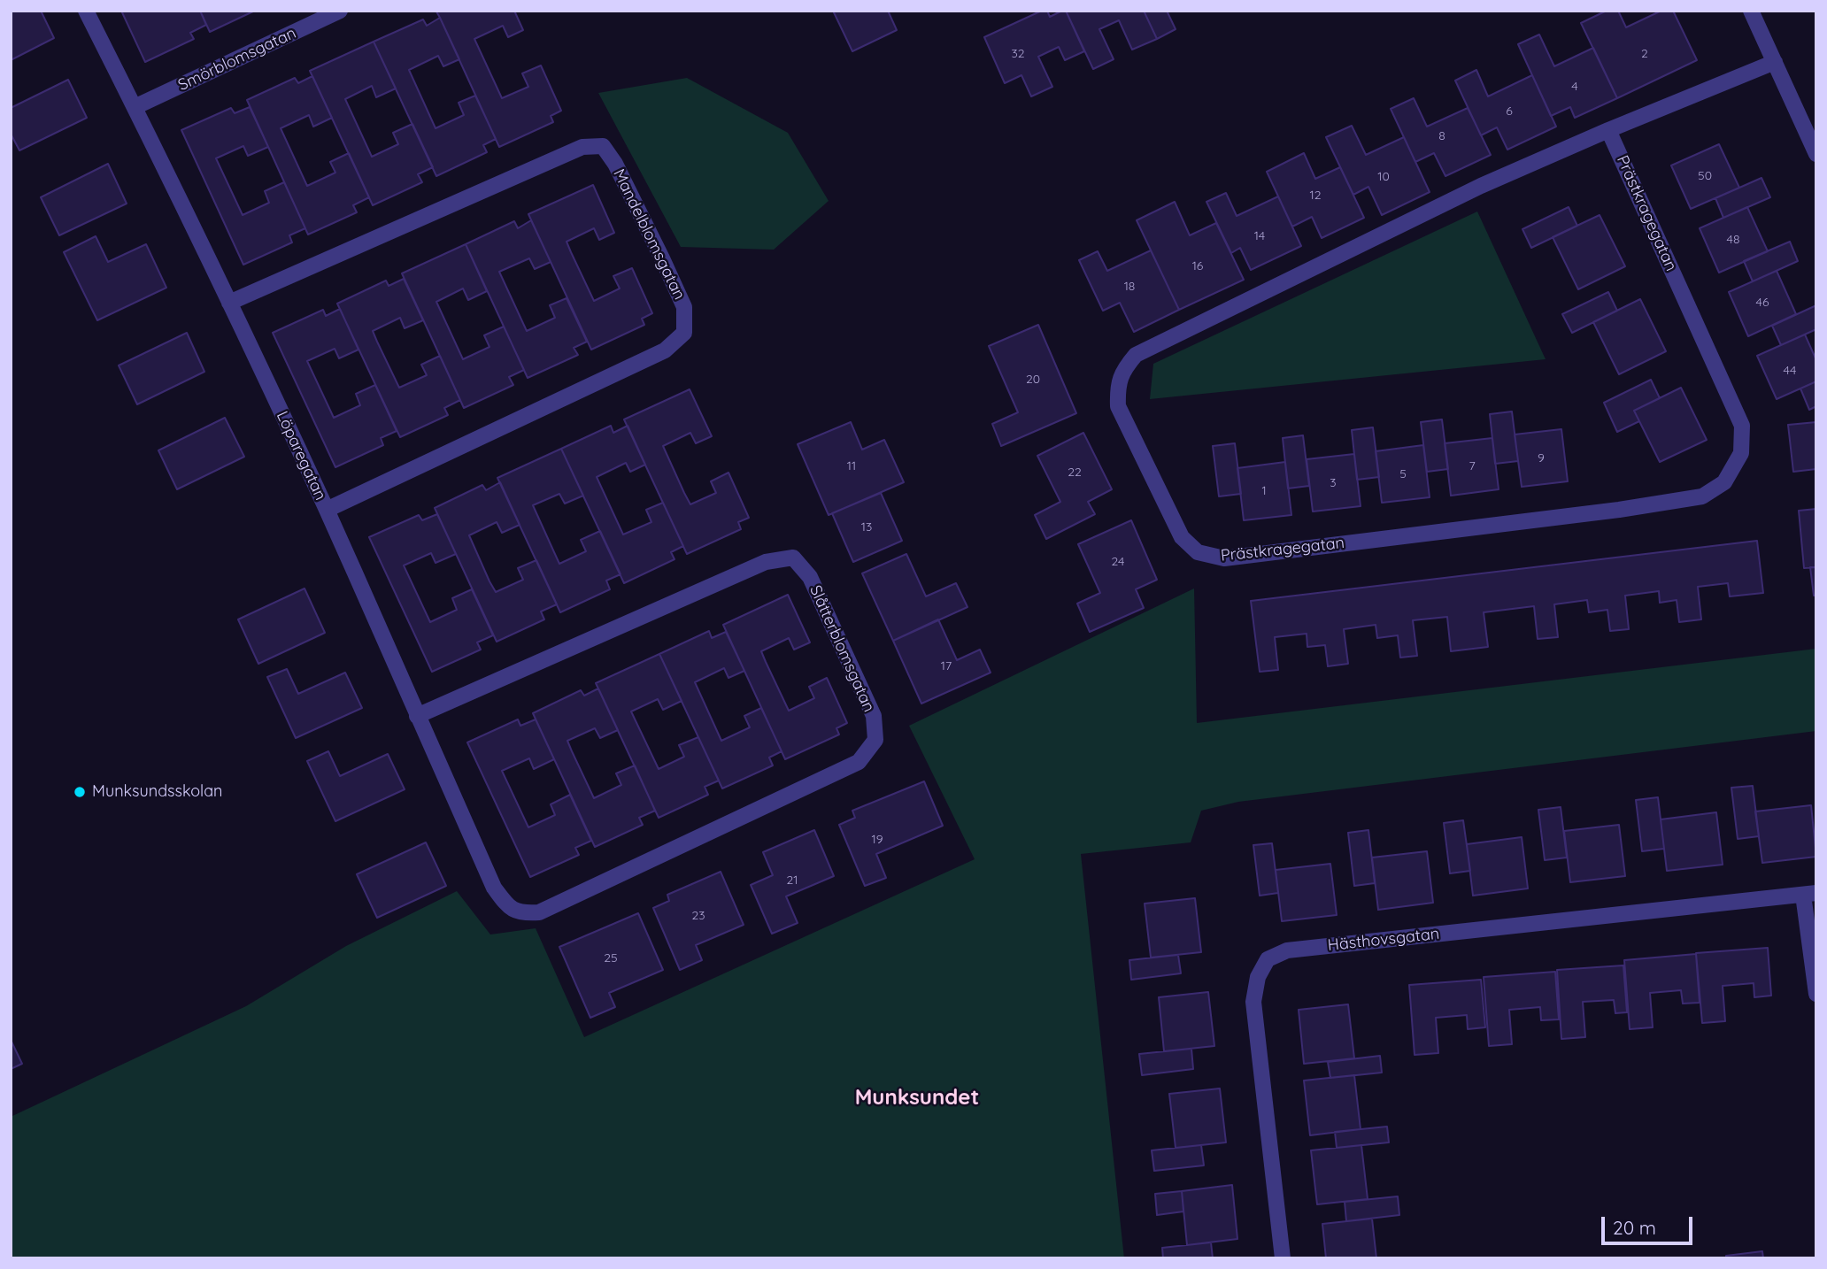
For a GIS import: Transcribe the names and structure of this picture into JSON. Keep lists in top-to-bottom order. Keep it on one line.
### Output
{"streets":{"street":["Smörblomsgatan","Prästkragegatan","Mandelblomsgatan","Löparegatan","Slåtterblomsgatan","Hästhovsgatan"]},"crossings":[["Smörblomsgatan","Löparegatan"],["Mandelblomsgatan","Löparegatan"],["Löparegatan","Slåtterblomsgatan"]],"districts":["Munksundet"],"places":["Munksundsskolan"],"house_numbers":["32","2","4","6","8","50","10","12","14","48","16","18","46","44","20","9","11","7","22","5","3","1","13","24","17","19","21","23","25"],"scale_bar":"20 m"}
